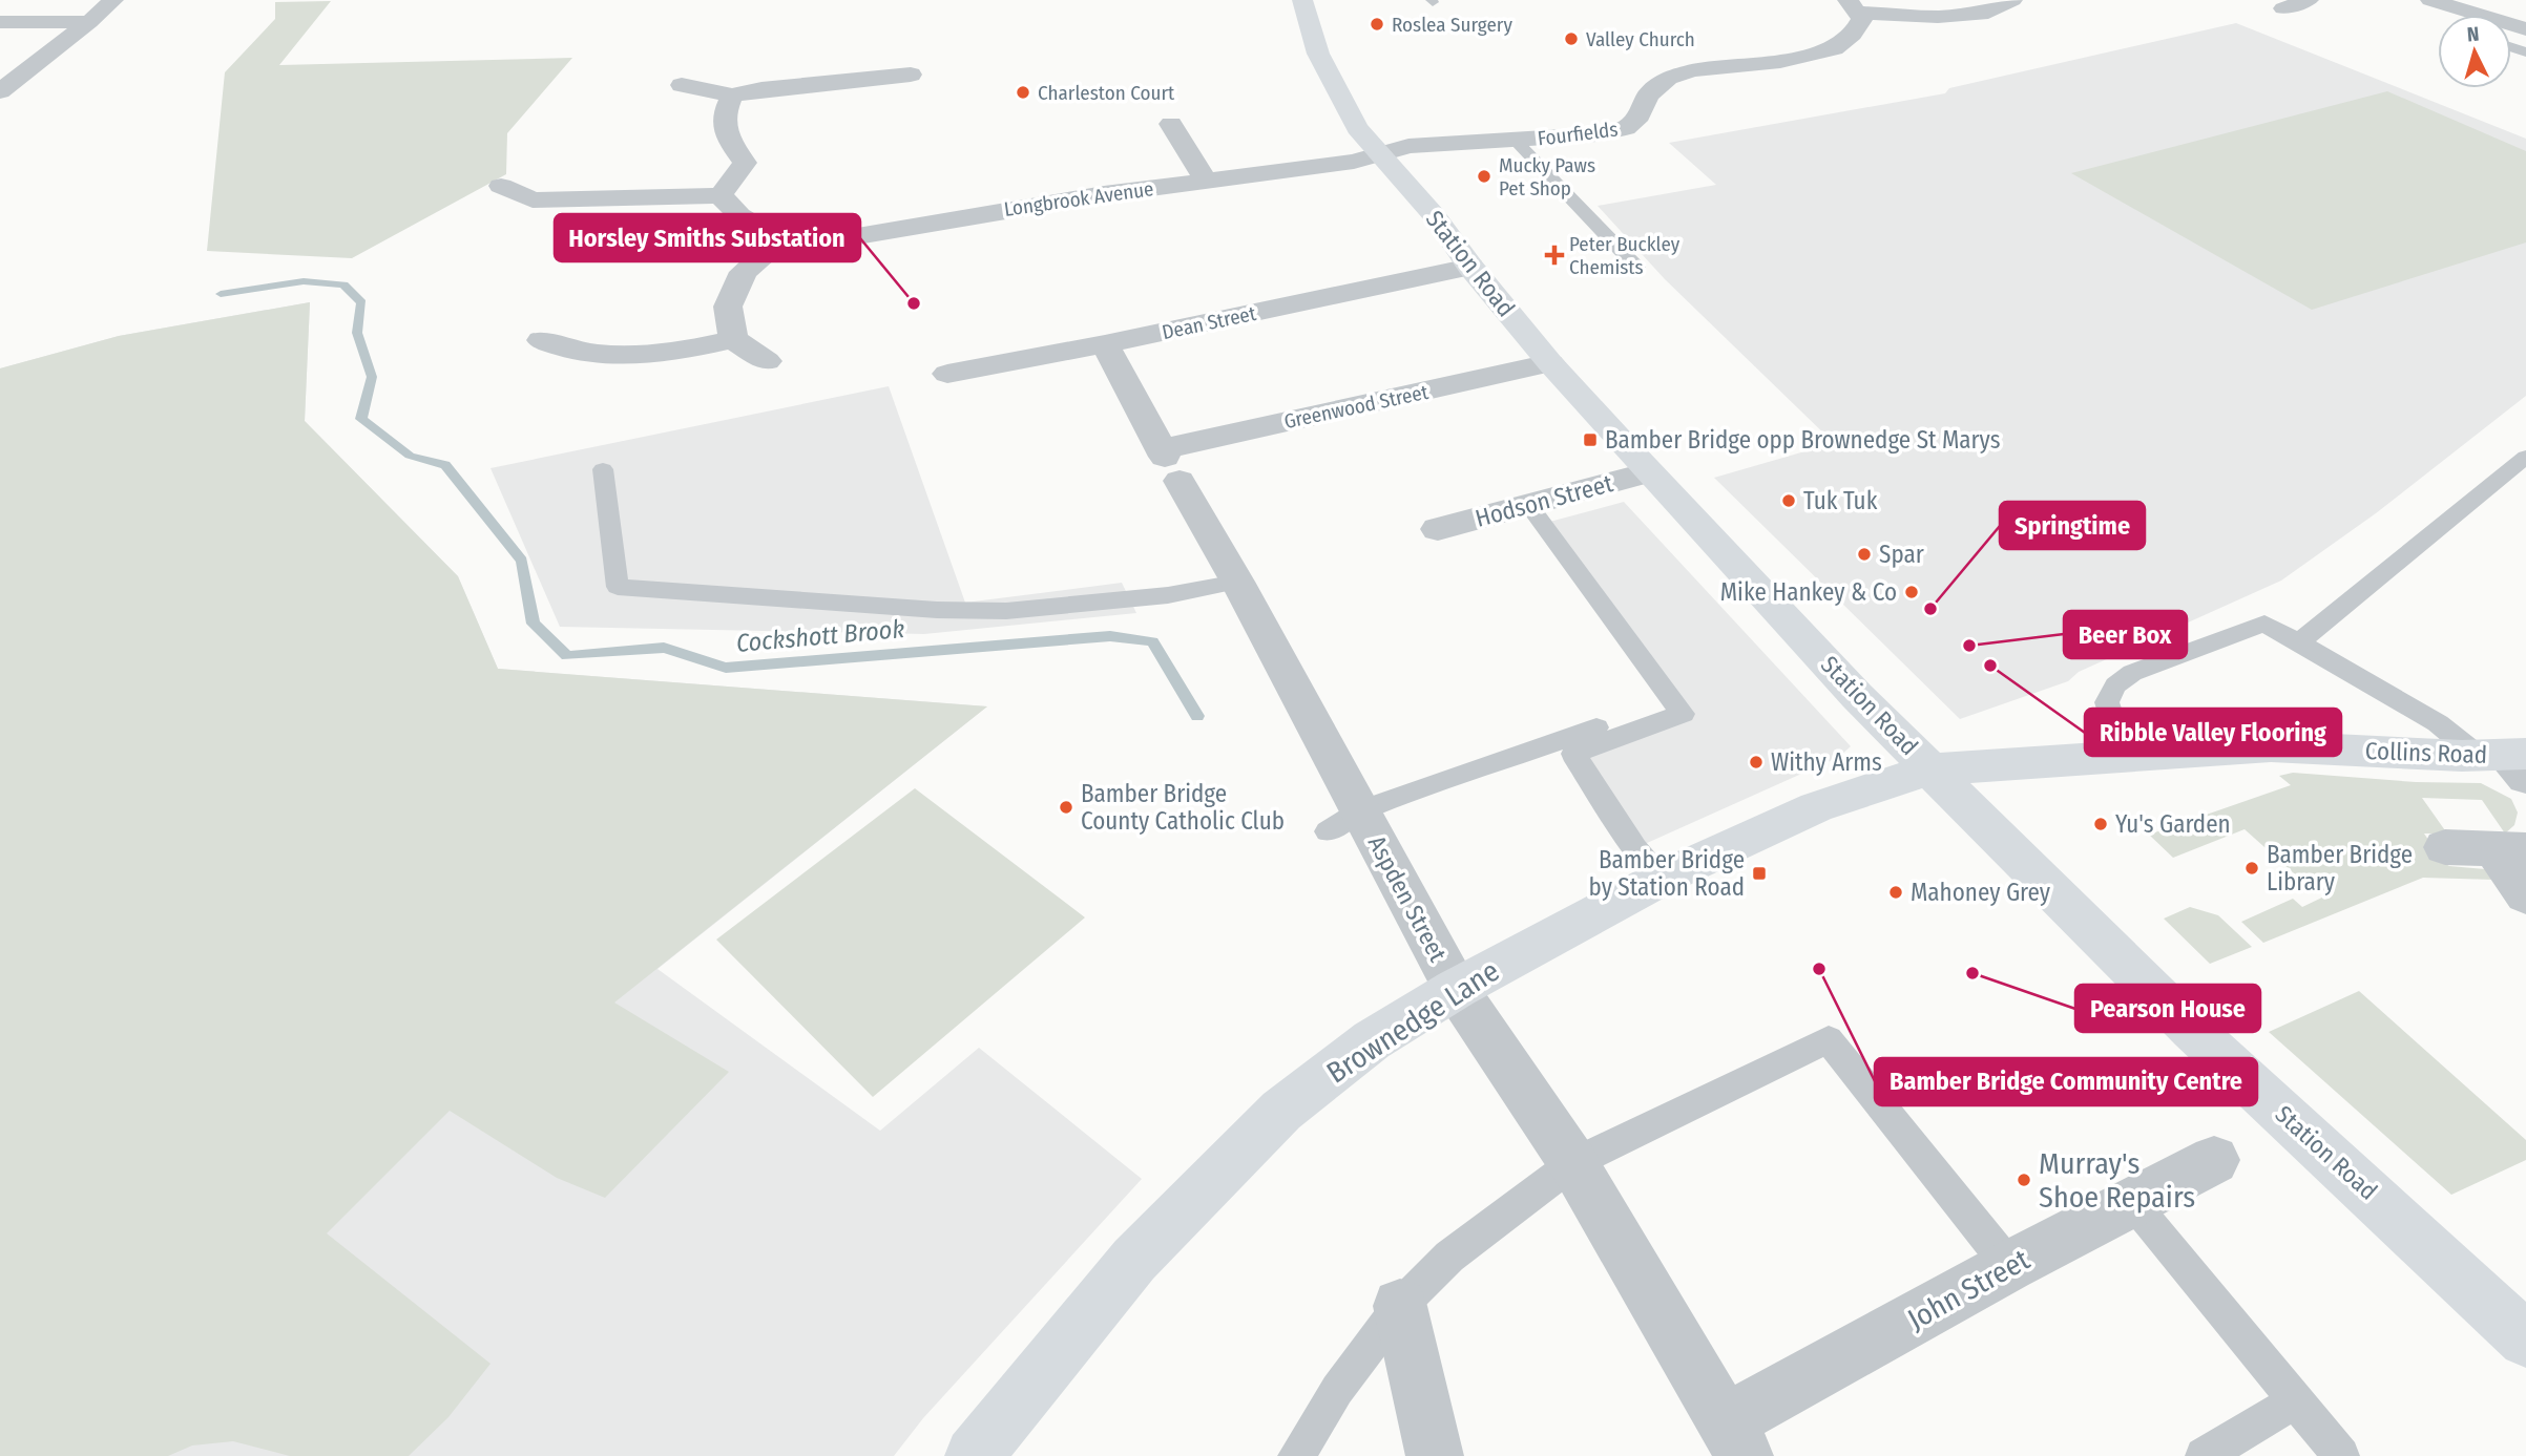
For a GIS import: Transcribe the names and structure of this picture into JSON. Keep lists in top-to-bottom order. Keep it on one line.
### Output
{"streets":{"main road":["Station Road","Collins Road","Brownedge Lane"],"street":["Fourfields","Longbrook Avenue","Dean Street","Greenwood Street","Hodson Street","Aspden Street","John Street"]},"crossings":[["Fourfields","Longbrook Avenue"],["Fourfields","Station Road"],["Longbrook Avenue","Station Road"],["Station Road","Dean Street"],["Station Road","Greenwood Street"],["Station Road","Hodson Street"],["Station Road","Collins Road"],["Station Road","Brownedge Lane"],["Dean Street","Aspden Street"],["Greenwood Street","Aspden Street"],["Collins Road","Brownedge Lane"],["Aspden Street","Brownedge Lane"],["Aspden Street","John Street"]],"water":["Cockshott Brook"],"places":{"other":["Roslea Surgery","Valley Church","Charleston Court","Mucky Paws Pet Shop","Horsley Smiths Substation","Tuk Tuk","Spar","Mike Hankey & Co","Springtime","Beer Box","Ribble Valley Flooring","Withy Arms","Bamber Bridge County Catholic Club","Yu's Garden","Bamber Bridge Library","Mahoney Grey","Bamber Bridge Community Centre","Pearson House","Murray's Shoe Repairs"],"health":["Peter Buckley Chemists"],"transit":["Bamber Bridge opp Brownedge St Marys","Bamber Bridge by Station Road"]},"north":"top"}
